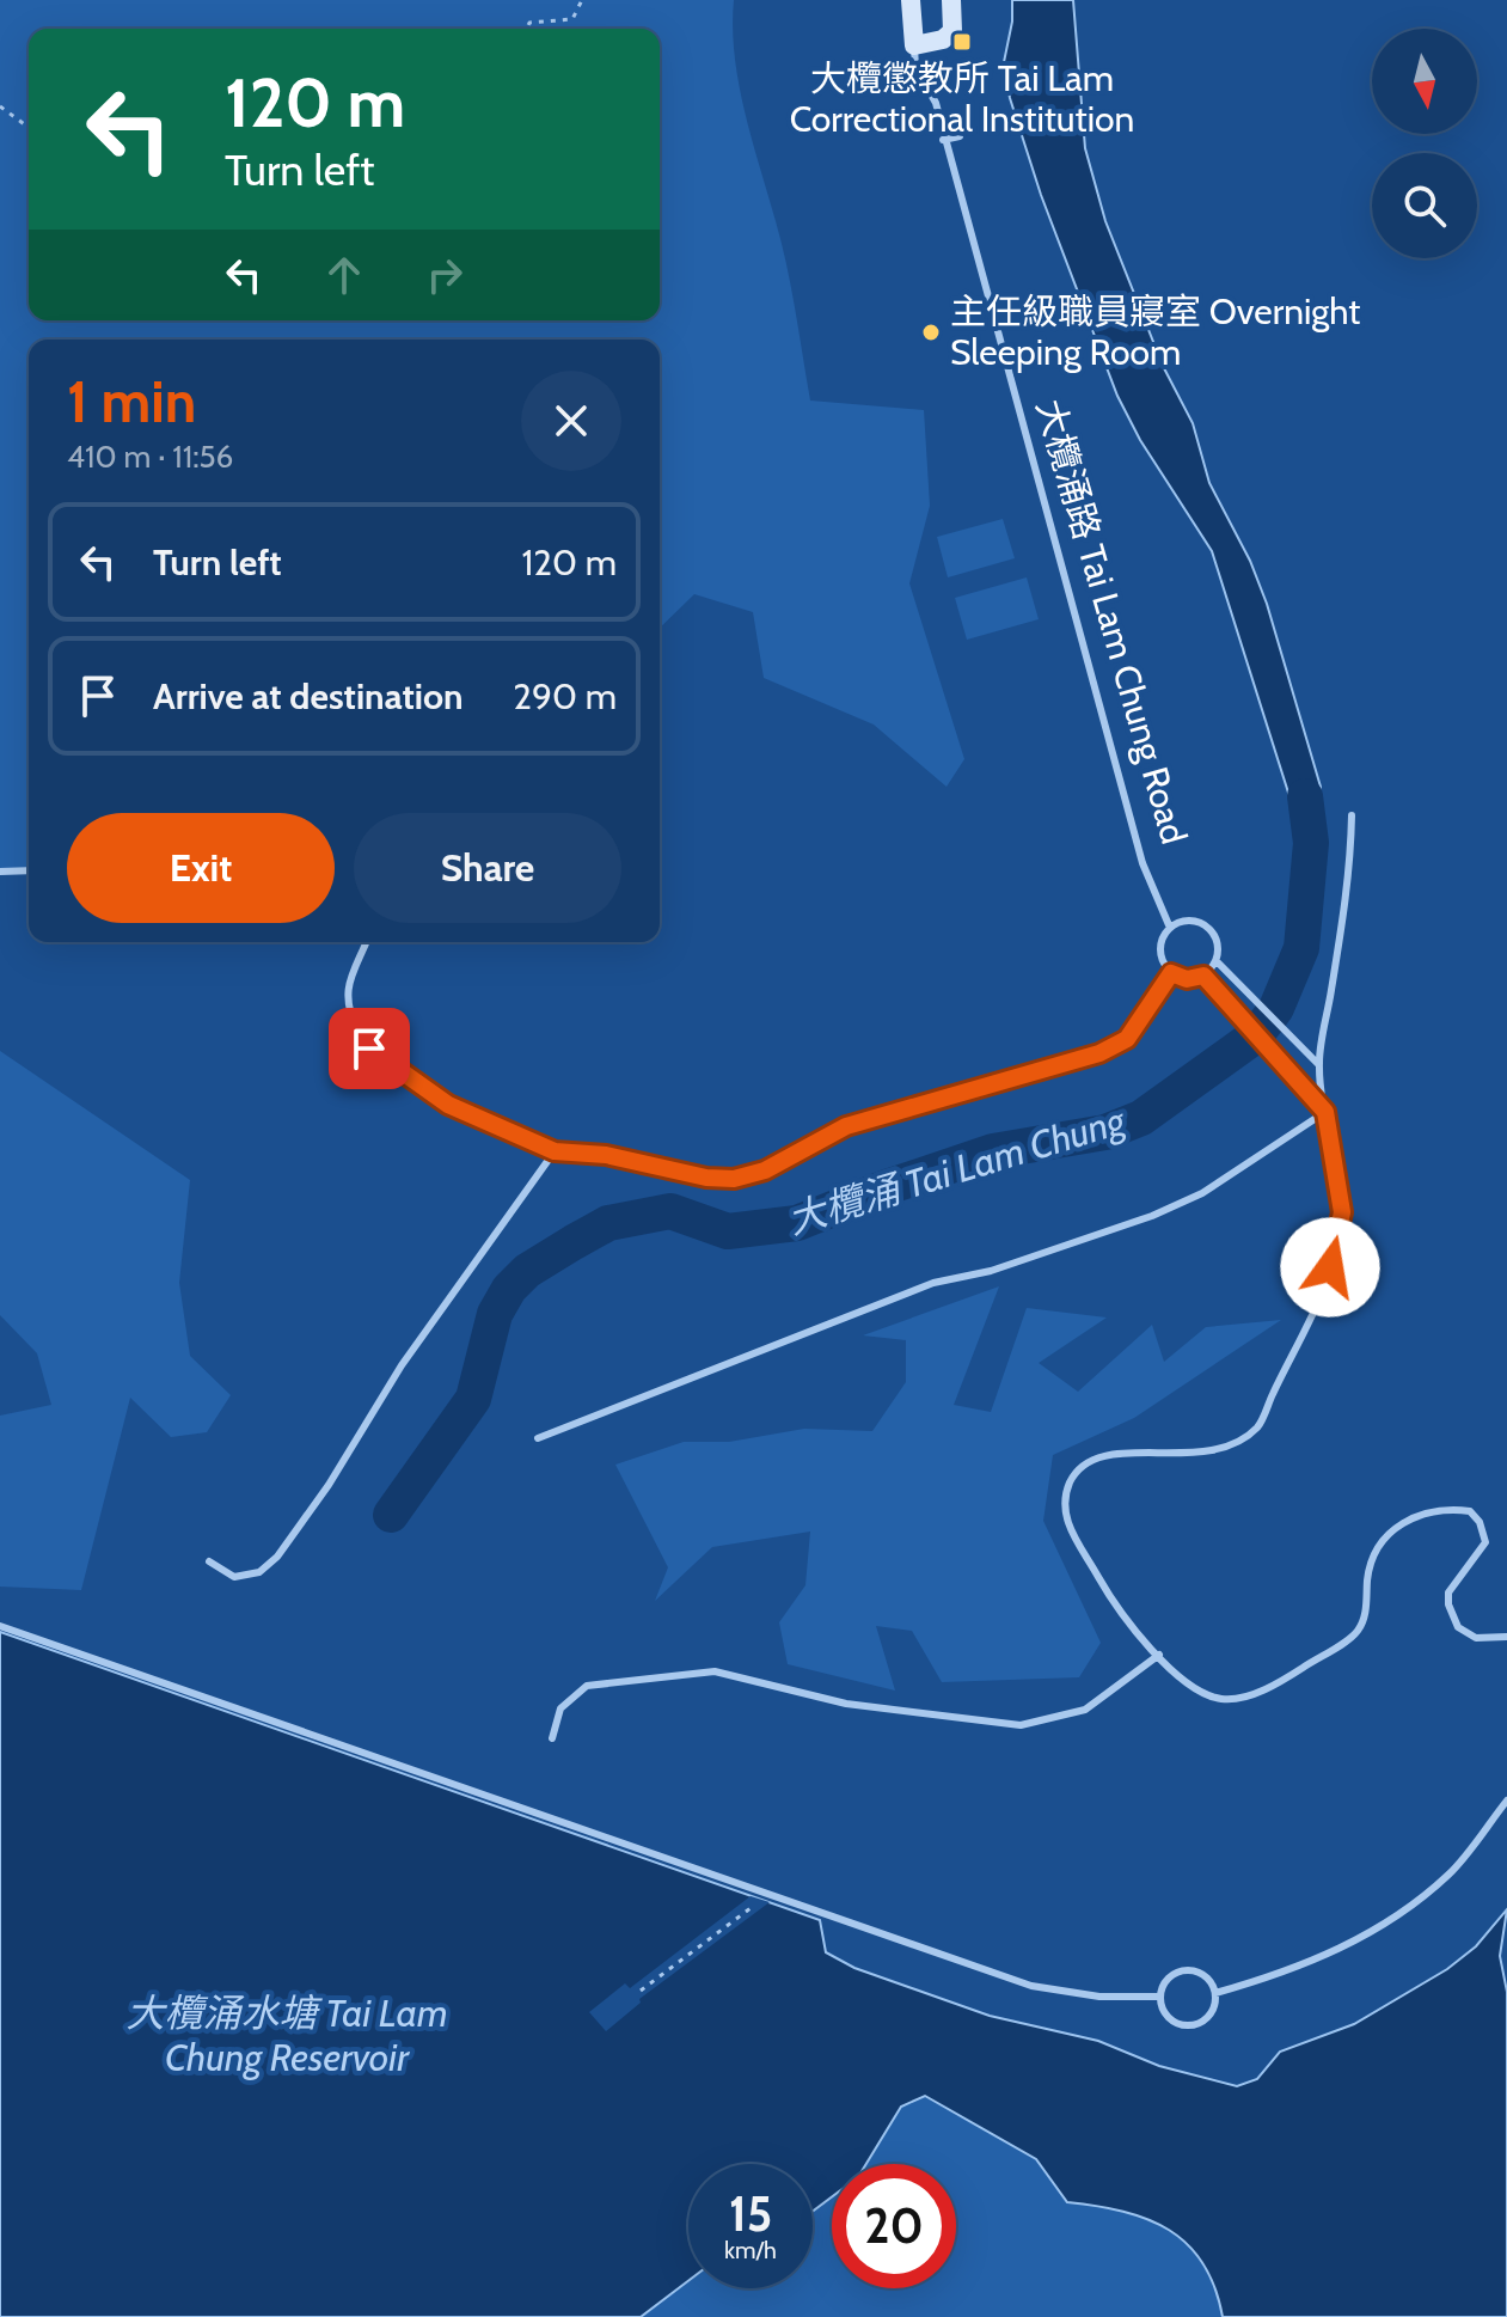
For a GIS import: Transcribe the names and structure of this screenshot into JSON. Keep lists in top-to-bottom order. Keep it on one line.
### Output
{"streets":{"street":["大欖涌路 Tai Lam Chung Road"]},"water":["大欖涌 Tai Lam Chung","大欖涌水塘 Tai Lam Chung Reservoir"],"places":{"transit":["大欖懲教所 Tai Lam Correctional Institution"],"other":["主任級職員寢室 Overnight Sleeping Room"]},"north":"bottom","page":{"turn":["120 m","Turn left"],"heading":["1 min","410 m · 11:56"],"list":[{"name":"Turn left","value":"120 m"},{"name":"Arrive at destination","value":"290 m"}],"buttons":["Exit","Share"],"speed":"15 km/h","limit":"20"}}
